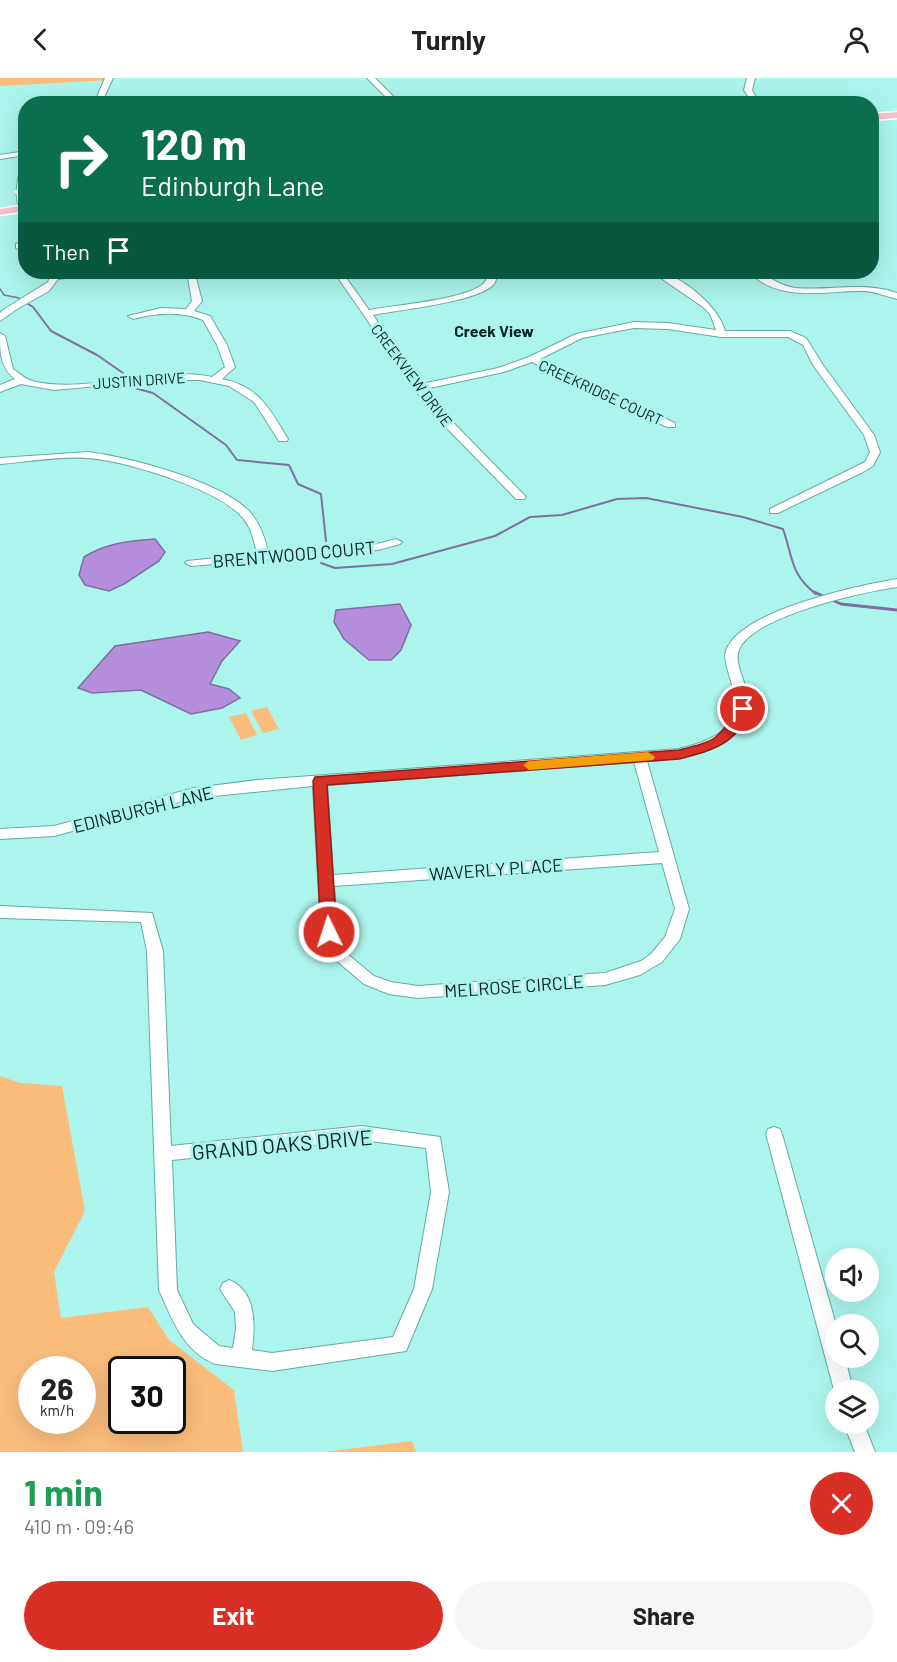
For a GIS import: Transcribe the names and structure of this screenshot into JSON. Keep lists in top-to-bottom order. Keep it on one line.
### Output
{"streets":{"street":["CREEKVIEW DRIVE","JUSTIN DRIVE","CREEKRIDGE COURT","BRENTWOOD COURT","EDINBURGH LANE","WAVERLY PLACE","MELROSE CIRCLE","GRAND OAKS DRIVE"]},"crossings":[["EDINBURGH LANE","MELROSE CIRCLE"],["WAVERLY PLACE","MELROSE CIRCLE"]],"districts":["Creek View"],"page":{"header":"Turnly","turn":["120 m","Edinburgh Lane"],"then":"Then","speed":"26 km/h","limit":"30","heading":["1 min","410 m · 09:46"],"buttons":["Exit","Share"]}}
